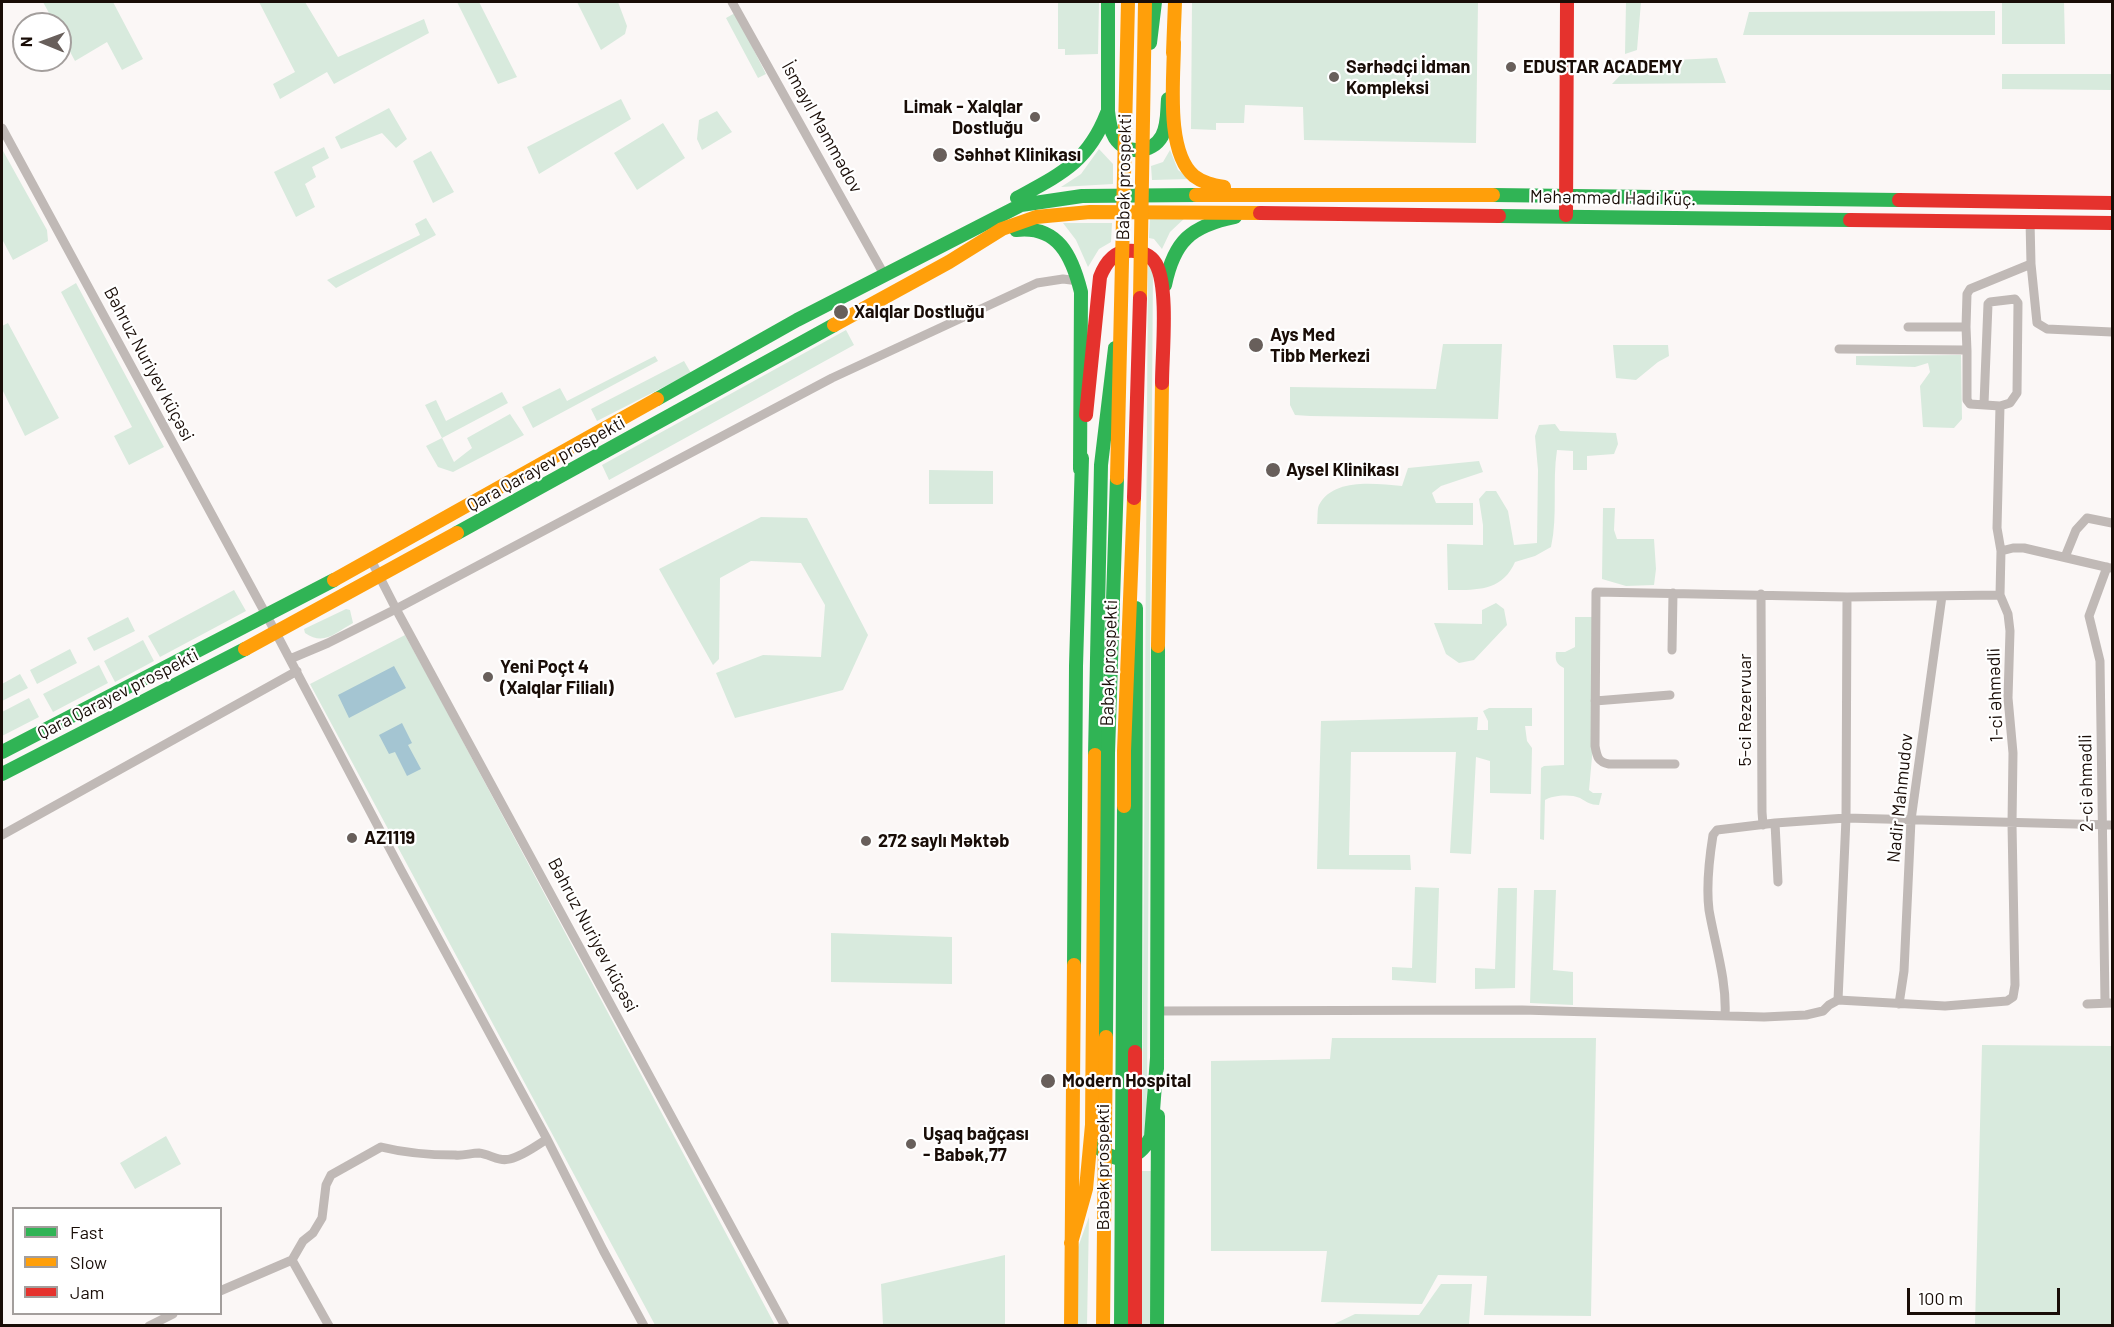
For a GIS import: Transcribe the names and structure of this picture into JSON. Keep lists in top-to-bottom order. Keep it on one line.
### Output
{"streets":{"main road":["Babək prospekti","Məhəmməd Hadi küç.","Qara Qarayev prospekti"],"street":["İsmayıl Məmmədov","Bəhruz Nuriyev küçəsi","1-ci Əhmədli","5-ci Rezervuar","2-ci Əhmədli","Nadir Mahmudov"]},"crossings":[["Məhəmməd Hadi küç.","Qara Qarayev prospekti"],["Bəhruz Nuriyev küçəsi","Qara Qarayev prospekti"],["1-ci Əhmədli","Nadir Mahmudov"]],"places":["EDUSTAR ACADEMY","Sərhədçi İdman Kompleksi","Limak - Xalqlar Dostluğu","Səhhət Klinikası","Xalqlar Dostluğu","Ays Med Tibb Merkezi","Aysel Klinikası","Yeni Poçt 4 (Xalqlar Filialı)","AZ1119","272 saylı Məktəb","Modern Hospital","Uşaq bağçası - Babək,77"],"legend":["Fast","Slow","Jam"],"scale_bar":"100 m","north":"left"}
